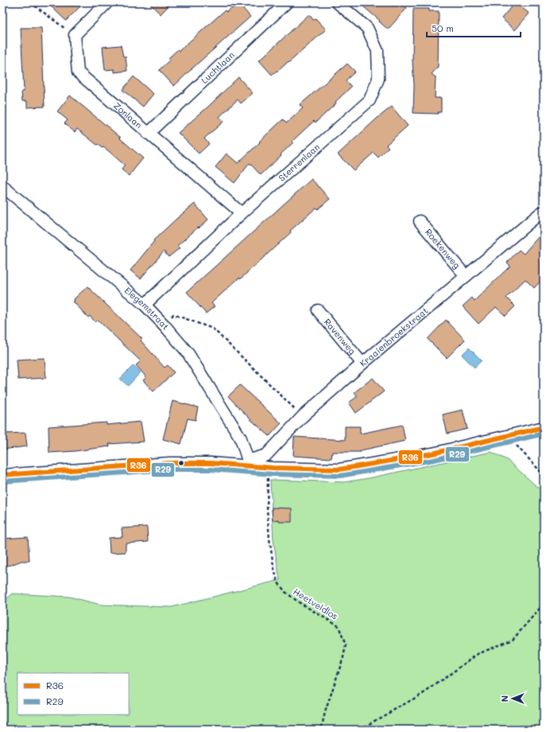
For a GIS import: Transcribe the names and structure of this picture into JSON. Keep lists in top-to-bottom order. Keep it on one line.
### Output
{"streets":{"street":["Luchtlaan","Zonlaan","Sterrenlaan","Roekenweg","Elegemstraat","Ravenweg","Kraaienbroekstraat"],"path":["Heetveldlos"]},"crossings":[["Luchtlaan","Zonlaan"],["Zonlaan","Sterrenlaan"],["Sterrenlaan","Elegemstraat"],["Roekenweg","Kraaienbroekstraat"],["Elegemstraat","Kraaienbroekstraat"],["Ravenweg","Kraaienbroekstraat"]],"lines":["transit line R36","transit line R29"],"legend":["R36","R29"],"scale_bar":"50 m","north":"left"}
